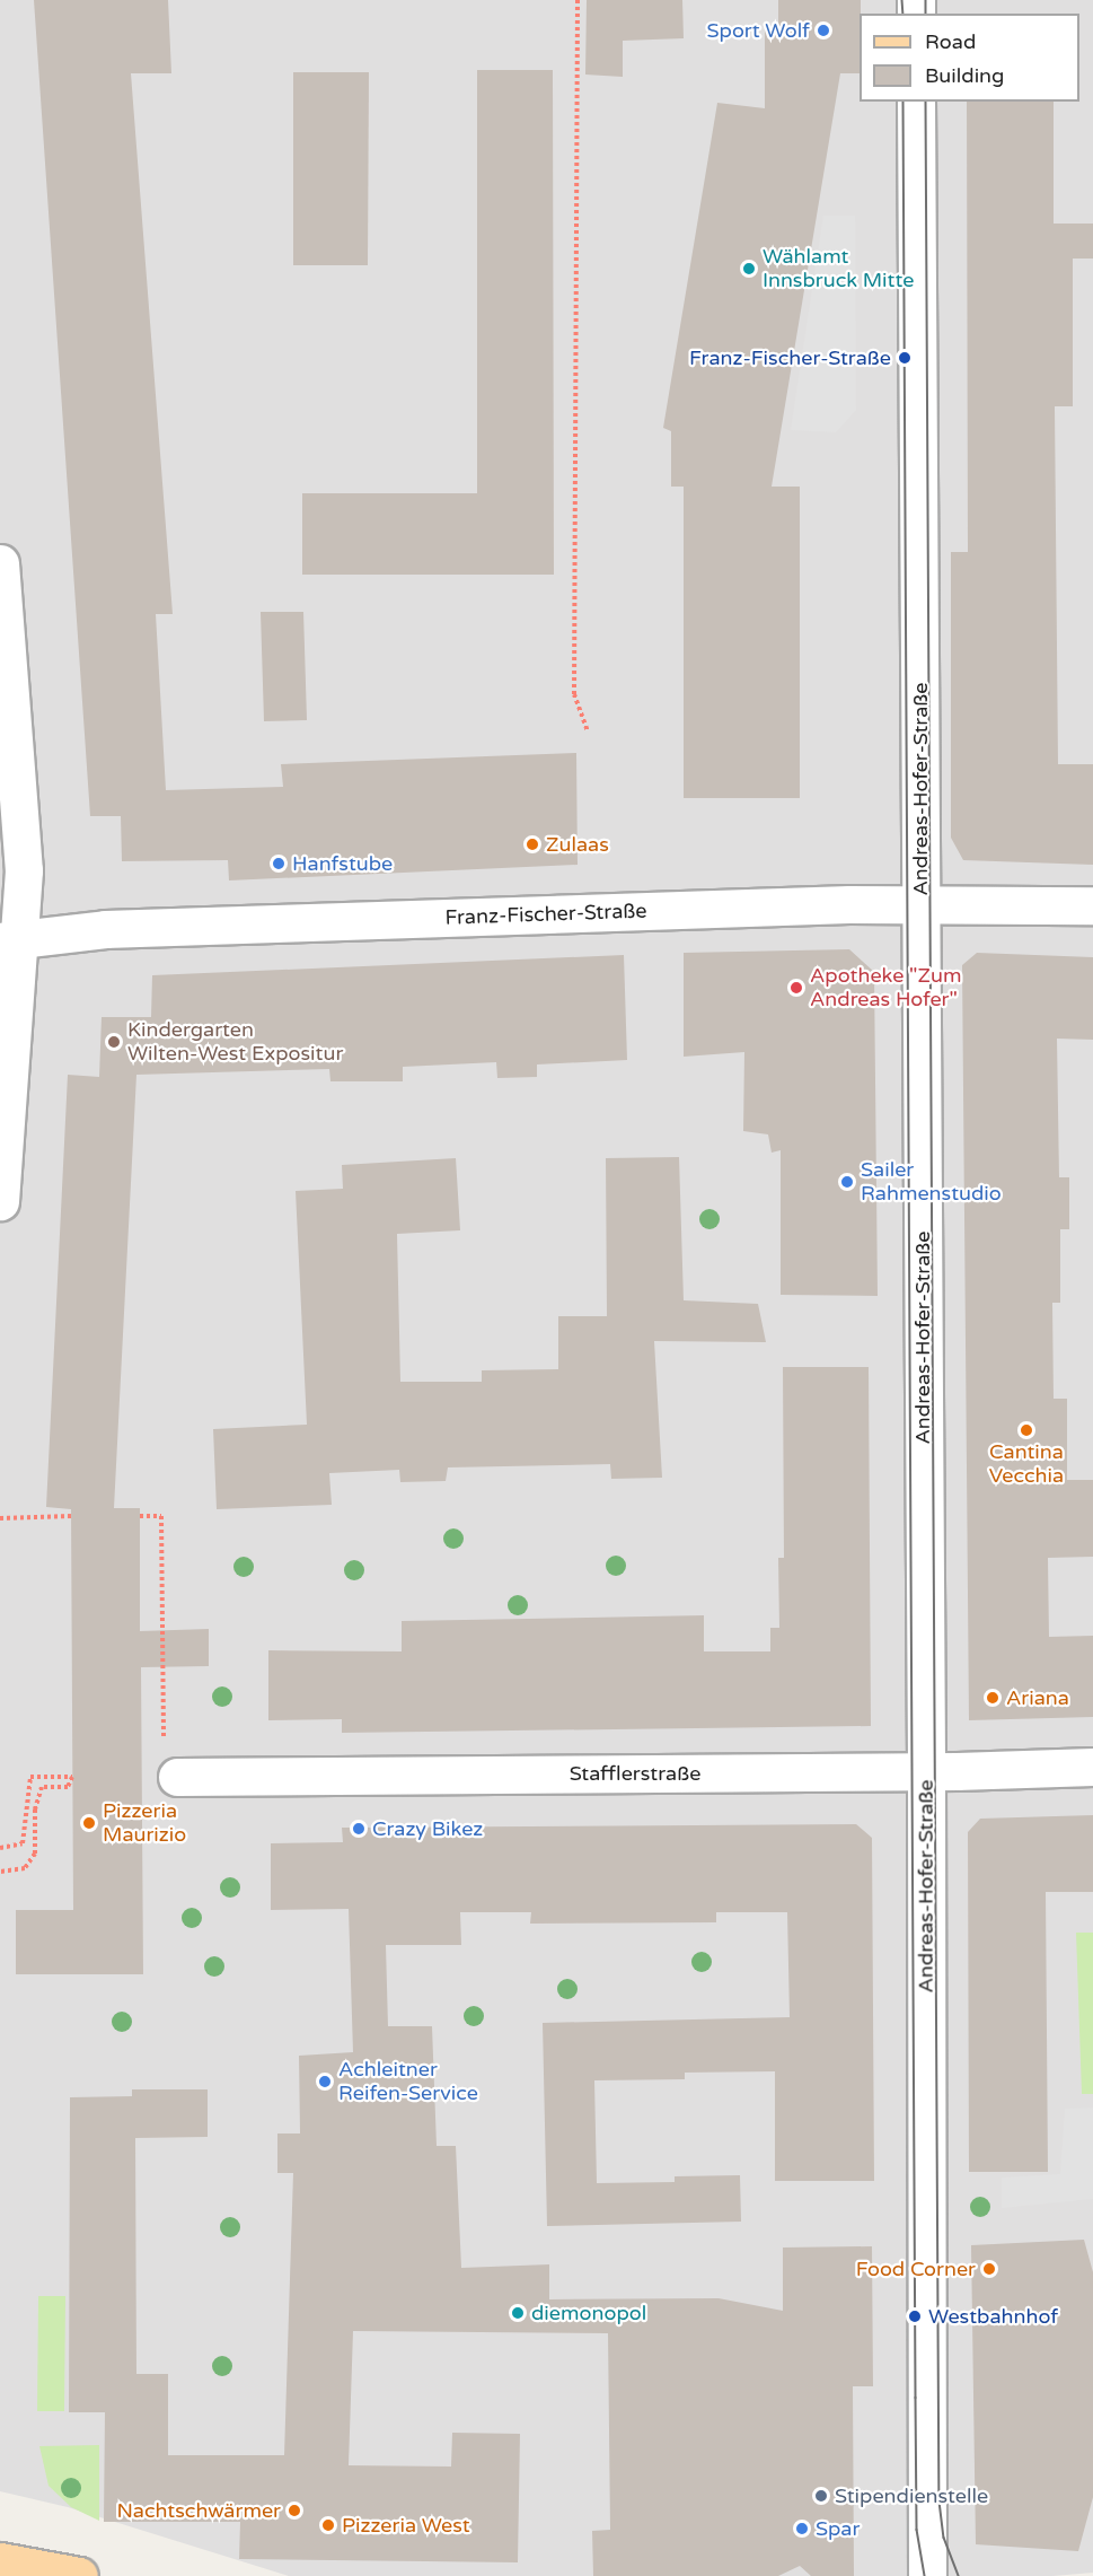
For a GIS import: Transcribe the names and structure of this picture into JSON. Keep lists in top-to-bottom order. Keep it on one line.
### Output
{"streets":{"street":["Andreas-Hofer-Straße","Franz-Fischer-Straße","Stafflerstraße"]},"crossings":[["Andreas-Hofer-Straße","Franz-Fischer-Straße"],["Andreas-Hofer-Straße","Stafflerstraße"]],"places":["Sport Wolf","Wählamt Innsbruck Mitte","Franz-Fischer-Straße","Zulaas","Hanfstube","Apotheke \"Zum Andreas Hofer\"","Kindergarten Wilten-West Expositur","Sailer Rahmenstudio","Cantina Vecchia","Ariana","Pizzeria Maurizio","Crazy Bikez","Achleitner Reifen-Service","Food Corner","diemonopol","Westbahnhof","Stipendienstelle","Nachtschwärmer","Pizzeria West","Spar"],"legend":["Road","Building"]}
